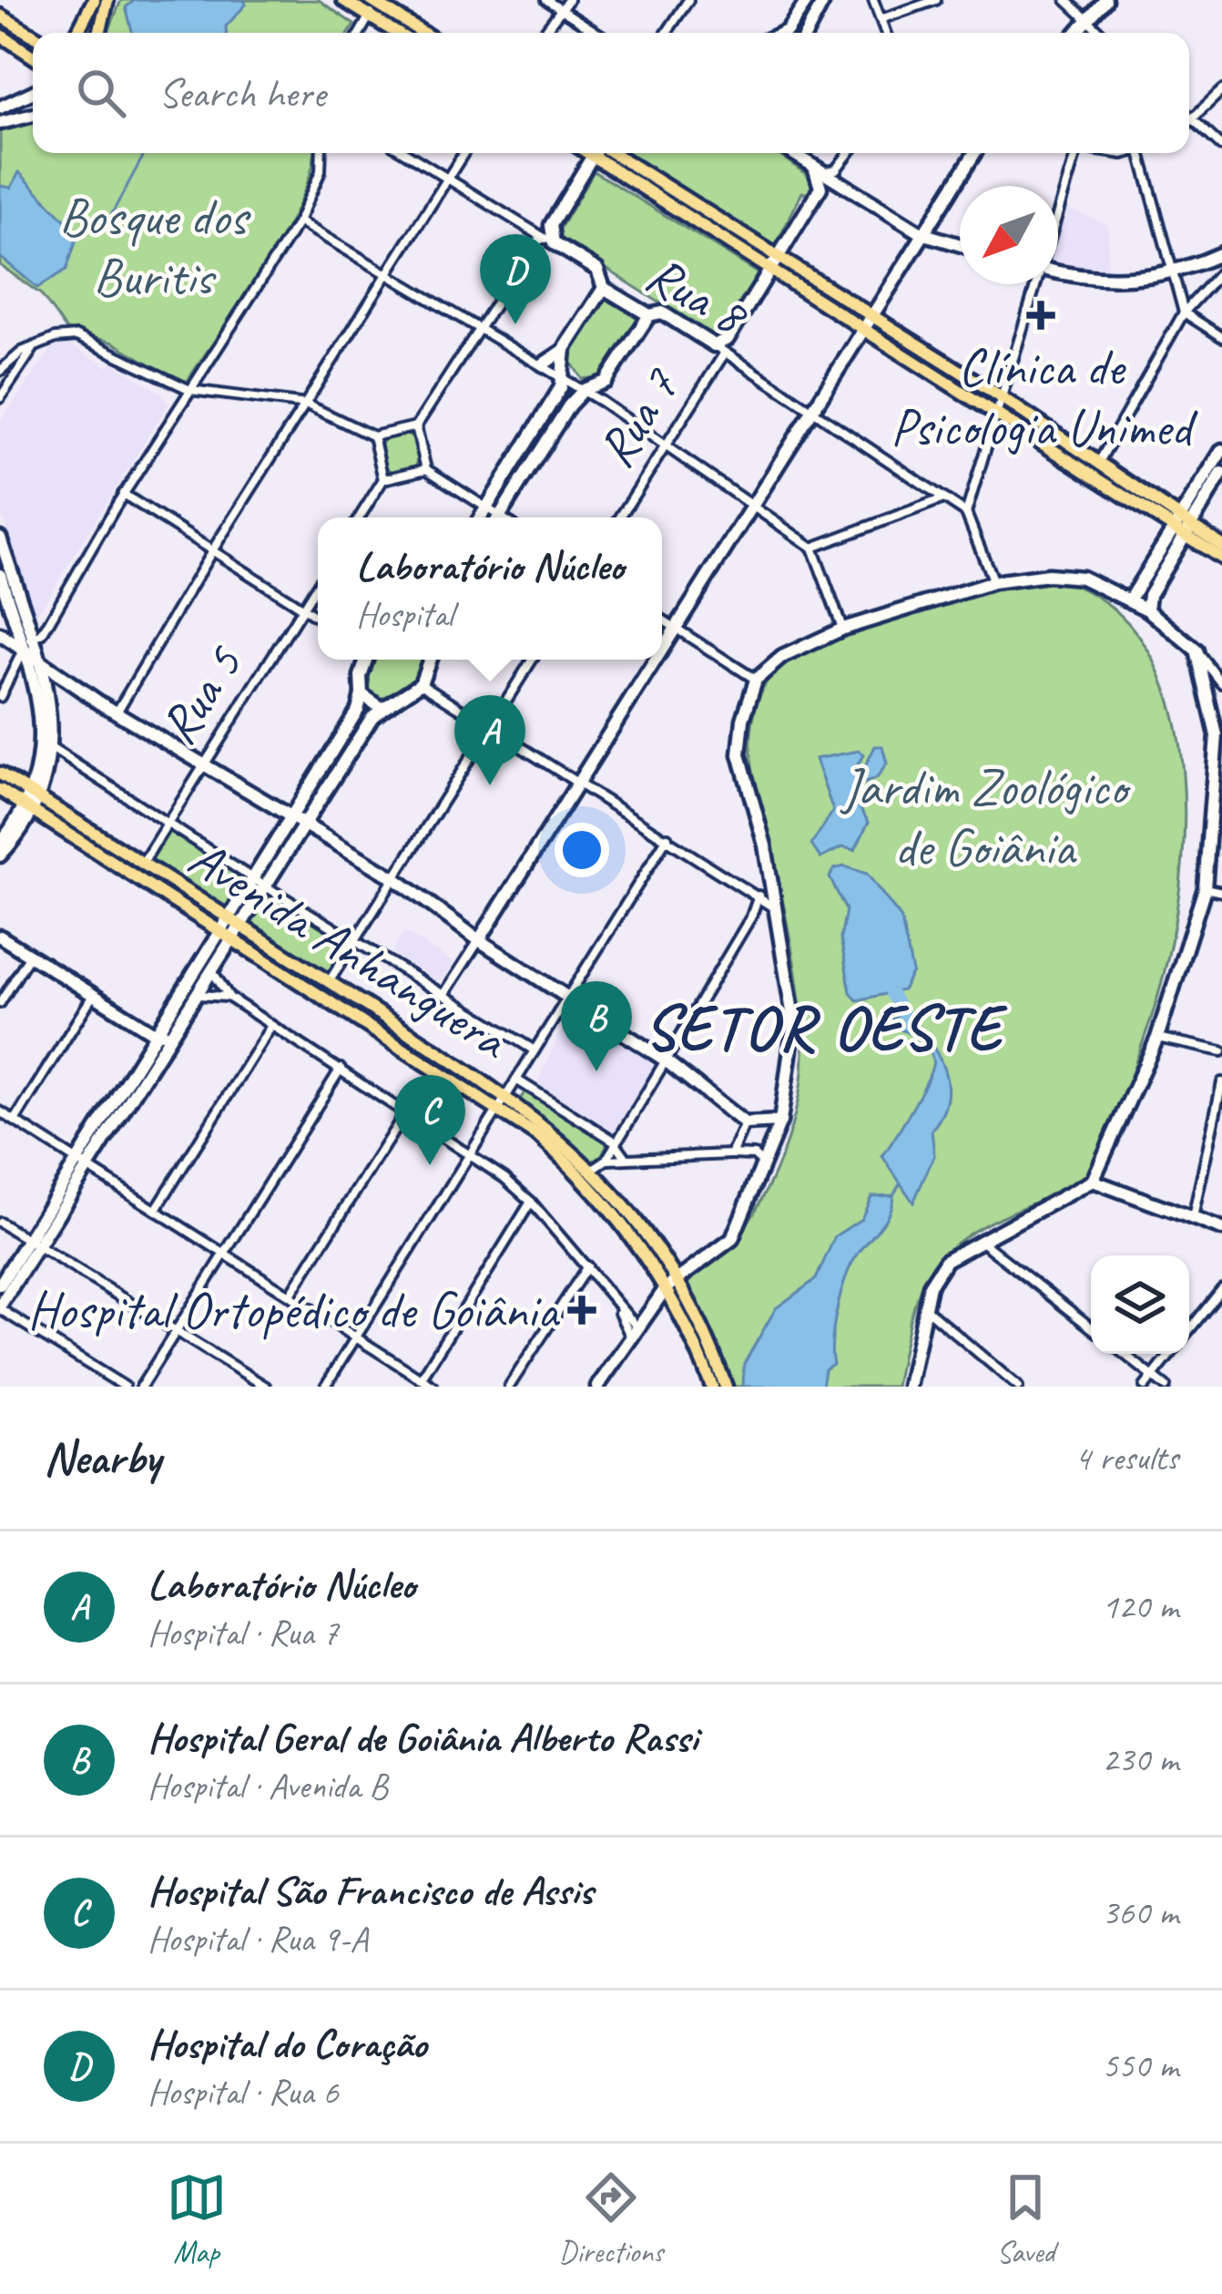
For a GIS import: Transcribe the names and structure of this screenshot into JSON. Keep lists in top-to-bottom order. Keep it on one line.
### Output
{"streets":{"main road":["Rua 8","Rua 7","Avenida Anhanguera"],"street":["Rua 5"]},"crossings":[["Rua 8","Rua 7"],["Rua 5","Avenida Anhanguera"]],"districts":["SETOR OESTE"],"parks":["Bosque dos Buritis","Jardim Zoológico de Goiânia"],"places":{"health":["Clínica de Psicologia Unimed","Hospital Ortopédico de Goiânia"]},"north":"bottom left","page":{"search":"Search here","pins":["D","A","B","C"],"popup":["Laboratório Núcleo","Hospital"],"heading":["Nearby","4 results"],"list":[{"mark":"A","name":"Laboratório Núcleo","note":"Hospital · Rua 7","value":"120 m"},{"mark":"B","name":"Hospital Geral de Goiânia Alberto Rassi","note":"Hospital · Avenida B","value":"230 m"},{"mark":"C","name":"Hospital São Francisco de Assis","note":"Hospital · Rua 9-A","value":"360 m"},{"mark":"D","name":"Hospital do Coração","note":"Hospital · Rua 6","value":"550 m"}],"nav":["Map","Directions","Saved"]}}
